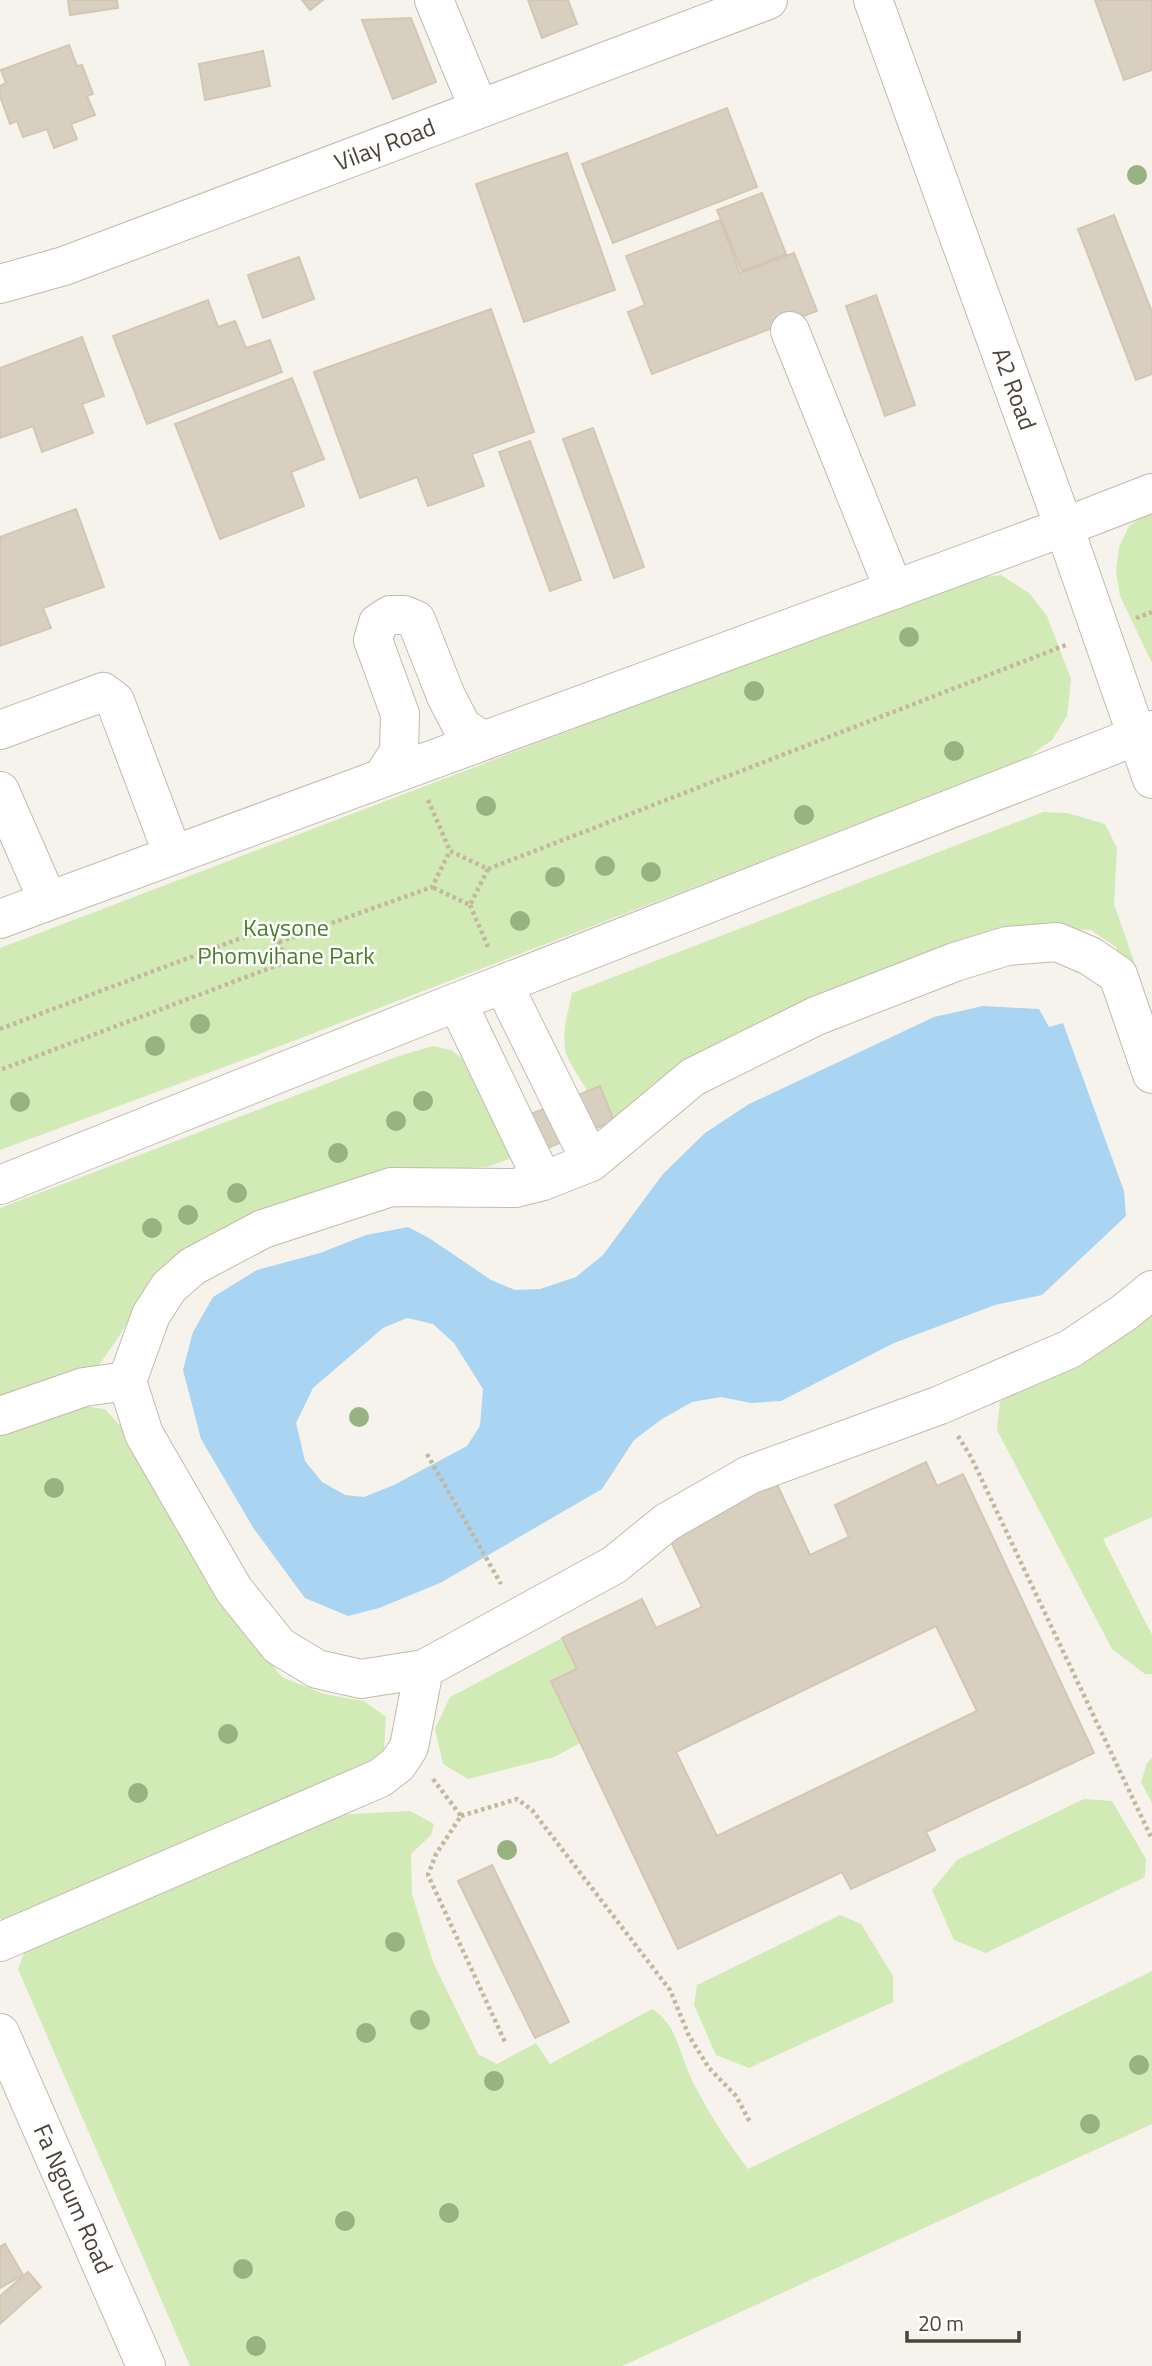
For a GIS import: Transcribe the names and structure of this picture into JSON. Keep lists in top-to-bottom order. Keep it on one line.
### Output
{"streets":{"street":["Vilay Road","A2 Road","Fa Ngoum Road"]},"parks":["Kaysone Phomvihane Park"],"scale_bar":"20 m"}
